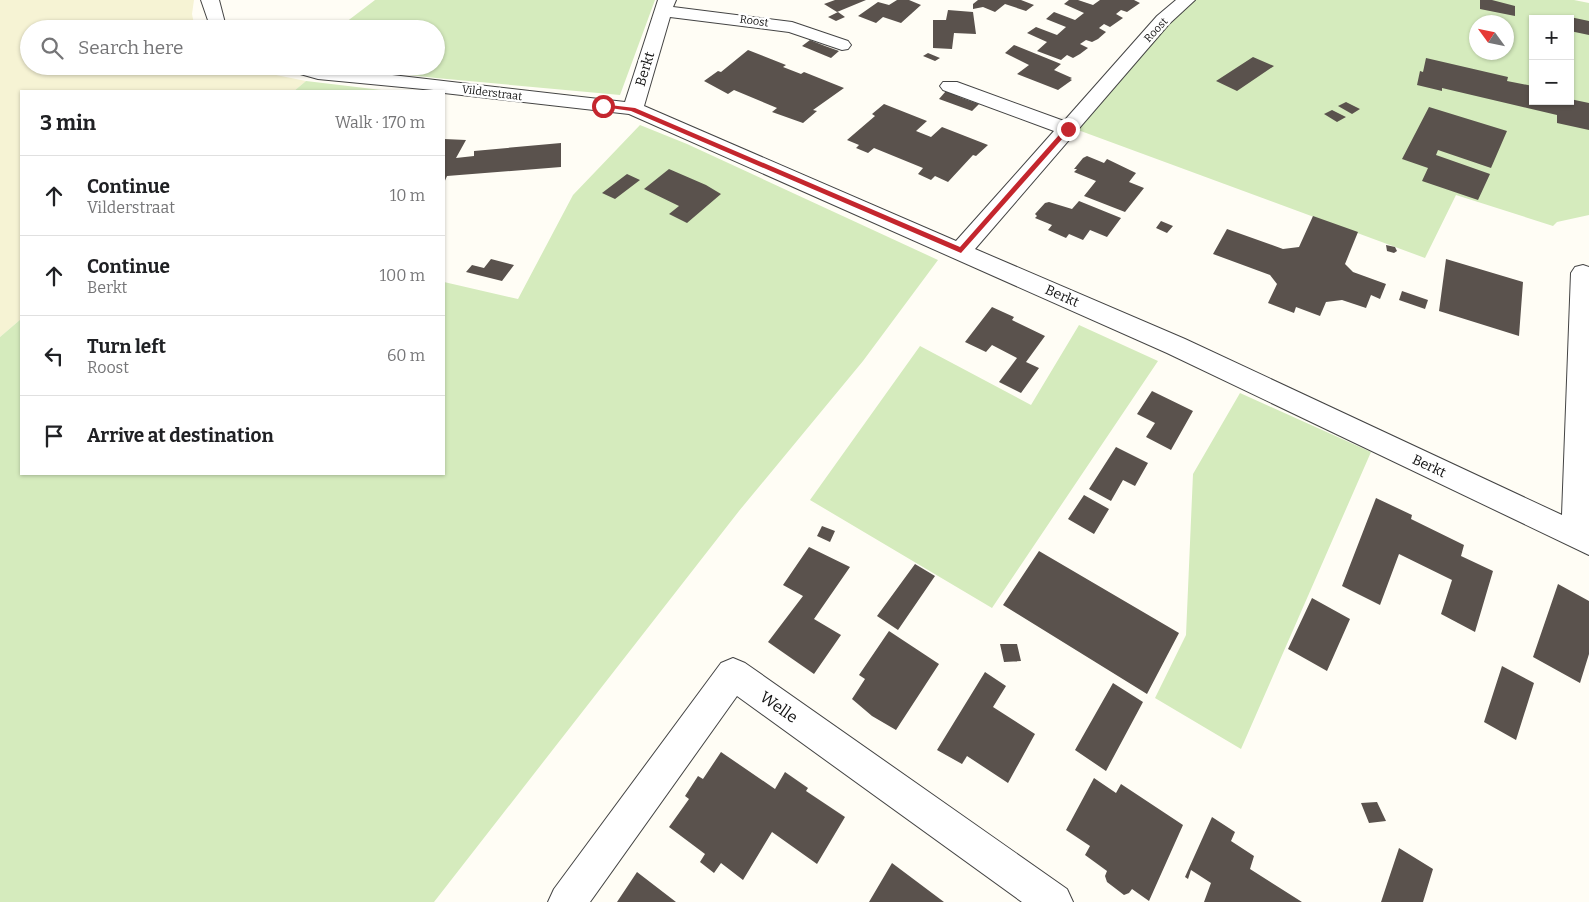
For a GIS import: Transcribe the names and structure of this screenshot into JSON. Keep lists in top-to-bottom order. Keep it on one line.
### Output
{"streets":{"street":["Roost","Berkt","Vilderstraat","Welle"]},"crossings":[["Roost","Berkt"],["Berkt","Vilderstraat"]],"north":"top left","page":{"map_buttons":["+","−"],"search":"Search here","heading":["3 min","Walk · 170 m"],"list":[["Continue","Vilderstraat","10 m"],["Continue","Berkt","100 m"],["Turn left","Roost","60 m"],"Arrive at destination"]}}
